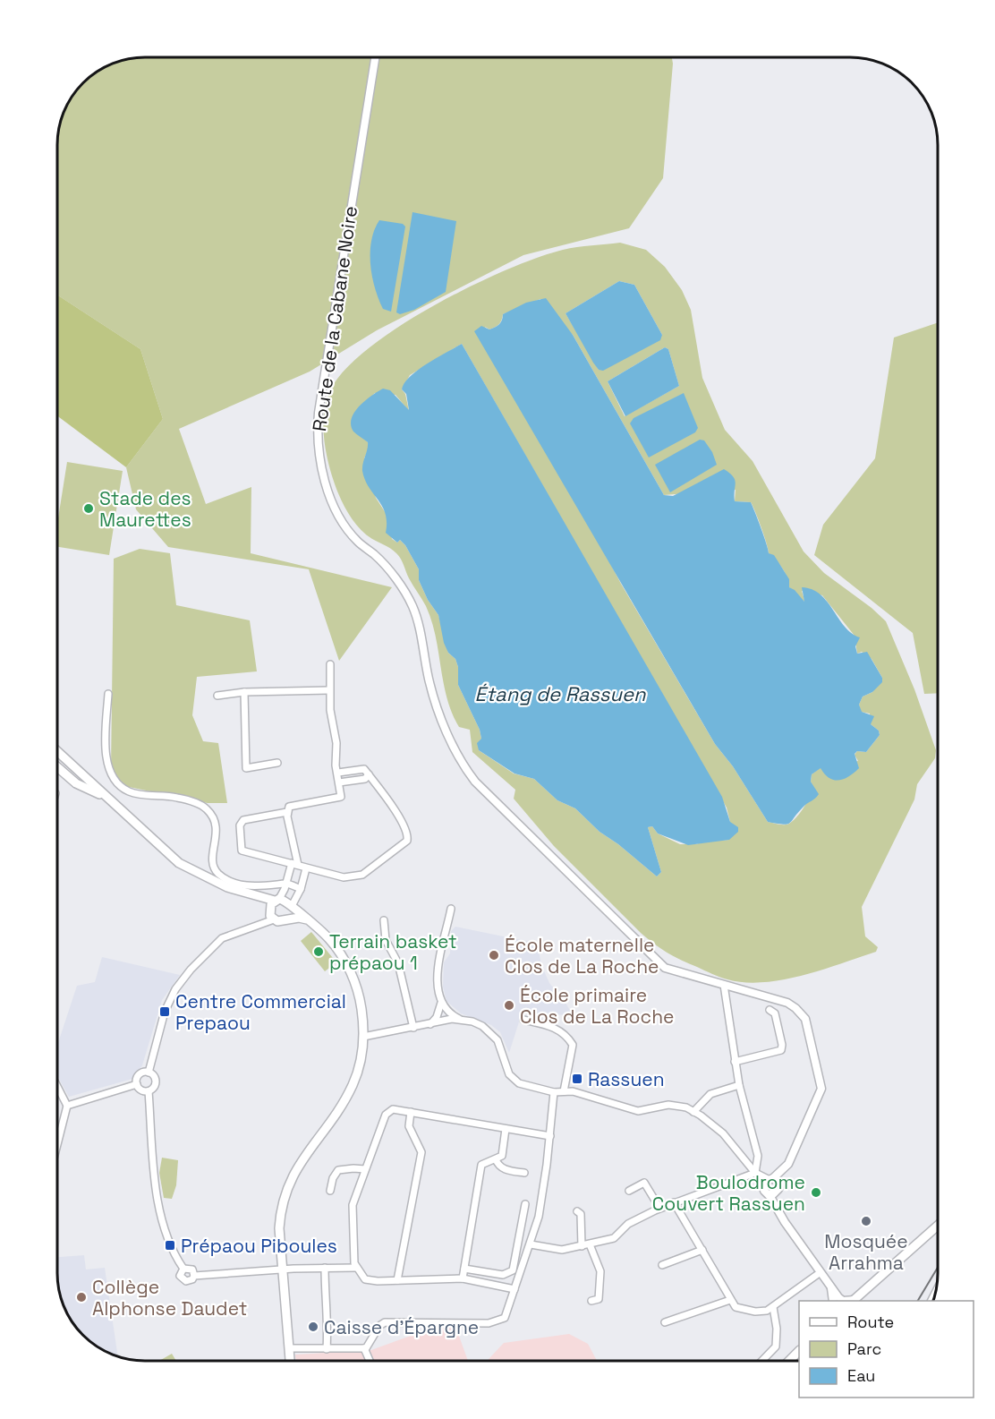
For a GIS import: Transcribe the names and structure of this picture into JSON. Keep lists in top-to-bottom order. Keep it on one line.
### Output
{"streets":{"street":["Route de la Cabane Noire"]},"water":["Étang de Rassuen"],"places":{"other":["Stade des Maurettes","Terrain basket prépaou 1","École maternelle Clos de La Roche","École primaire Clos de La Roche","Boulodrome Couvert Rassuen","Mosquée Arrahma","Collège Alphonse Daudet","Caisse d'Épargne"],"transit":["Centre Commercial Prepaou","Rassuen","Prépaou Piboules"]},"legend":["Route","Parc","Eau"]}
